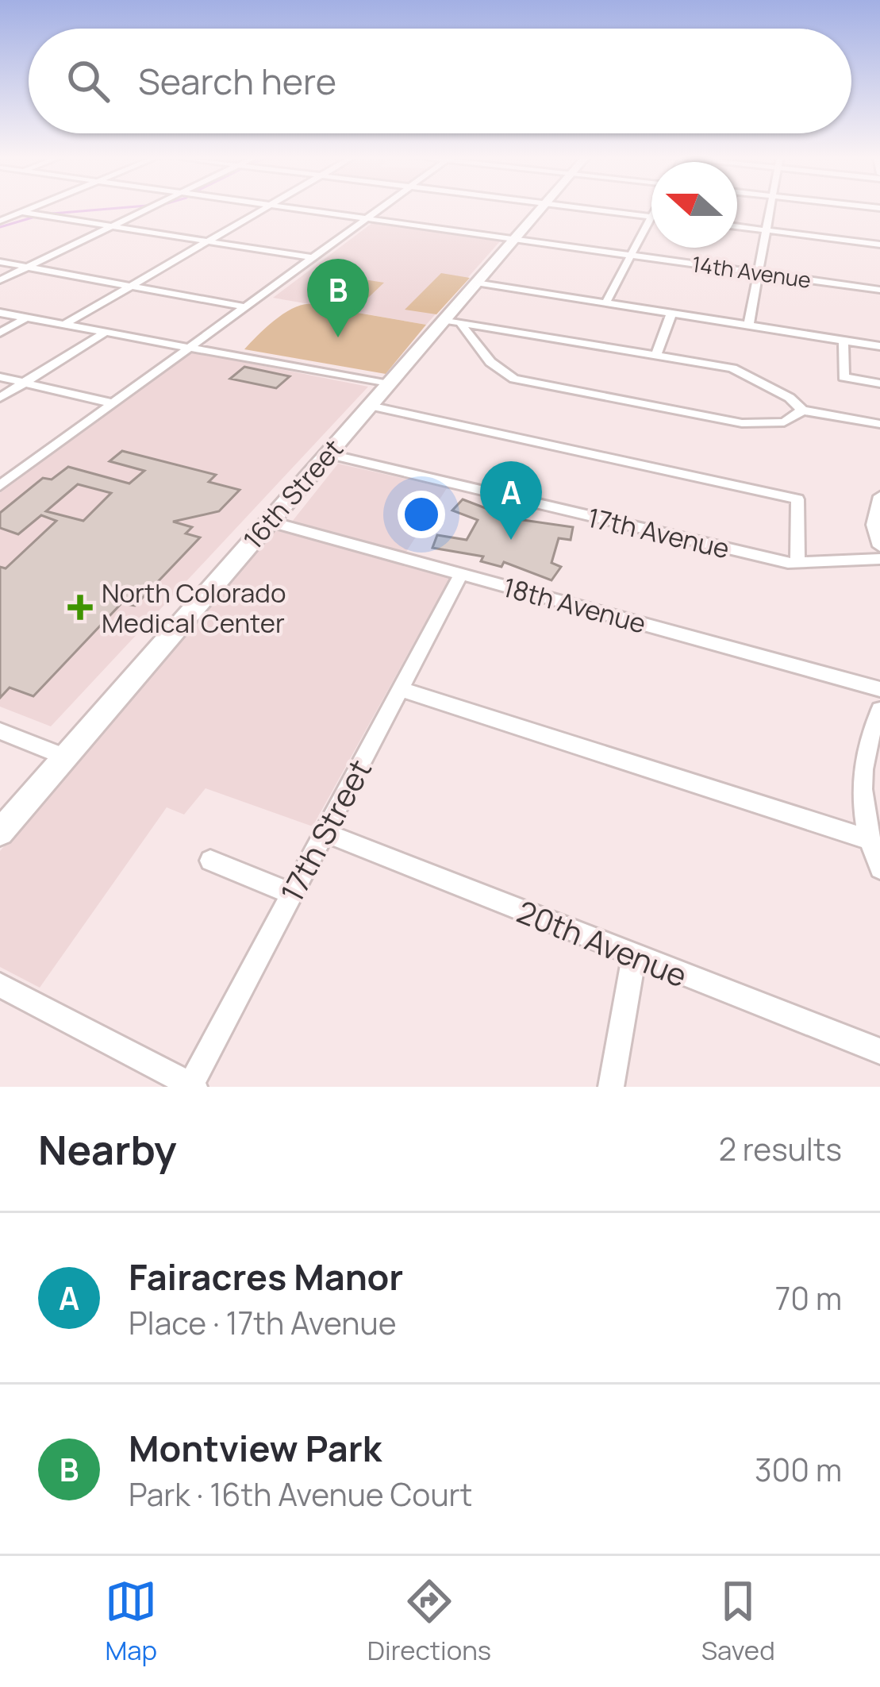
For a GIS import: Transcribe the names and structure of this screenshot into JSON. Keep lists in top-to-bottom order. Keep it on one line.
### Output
{"streets":{"main road":["16th Street"],"street":["14th Avenue","17th Avenue","18th Avenue","17th Street","20th Avenue"]},"crossings":[["14th Avenue","16th Street"],["16th Street","17th Avenue"],["16th Street","18th Avenue"],["18th Avenue","17th Street"],["17th Street","20th Avenue"]],"places":{"health":["North Colorado Medical Center"]},"north":"left","page":{"search":"Search here","pins":["B","A"],"heading":["Nearby","2 results"],"list":[{"mark":"A","name":"Fairacres Manor","note":"Place · 17th Avenue","value":"70 m"},{"mark":"B","name":"Montview Park","note":"Park · 16th Avenue Court","value":"300 m"}],"nav":["Map","Directions","Saved"]}}
